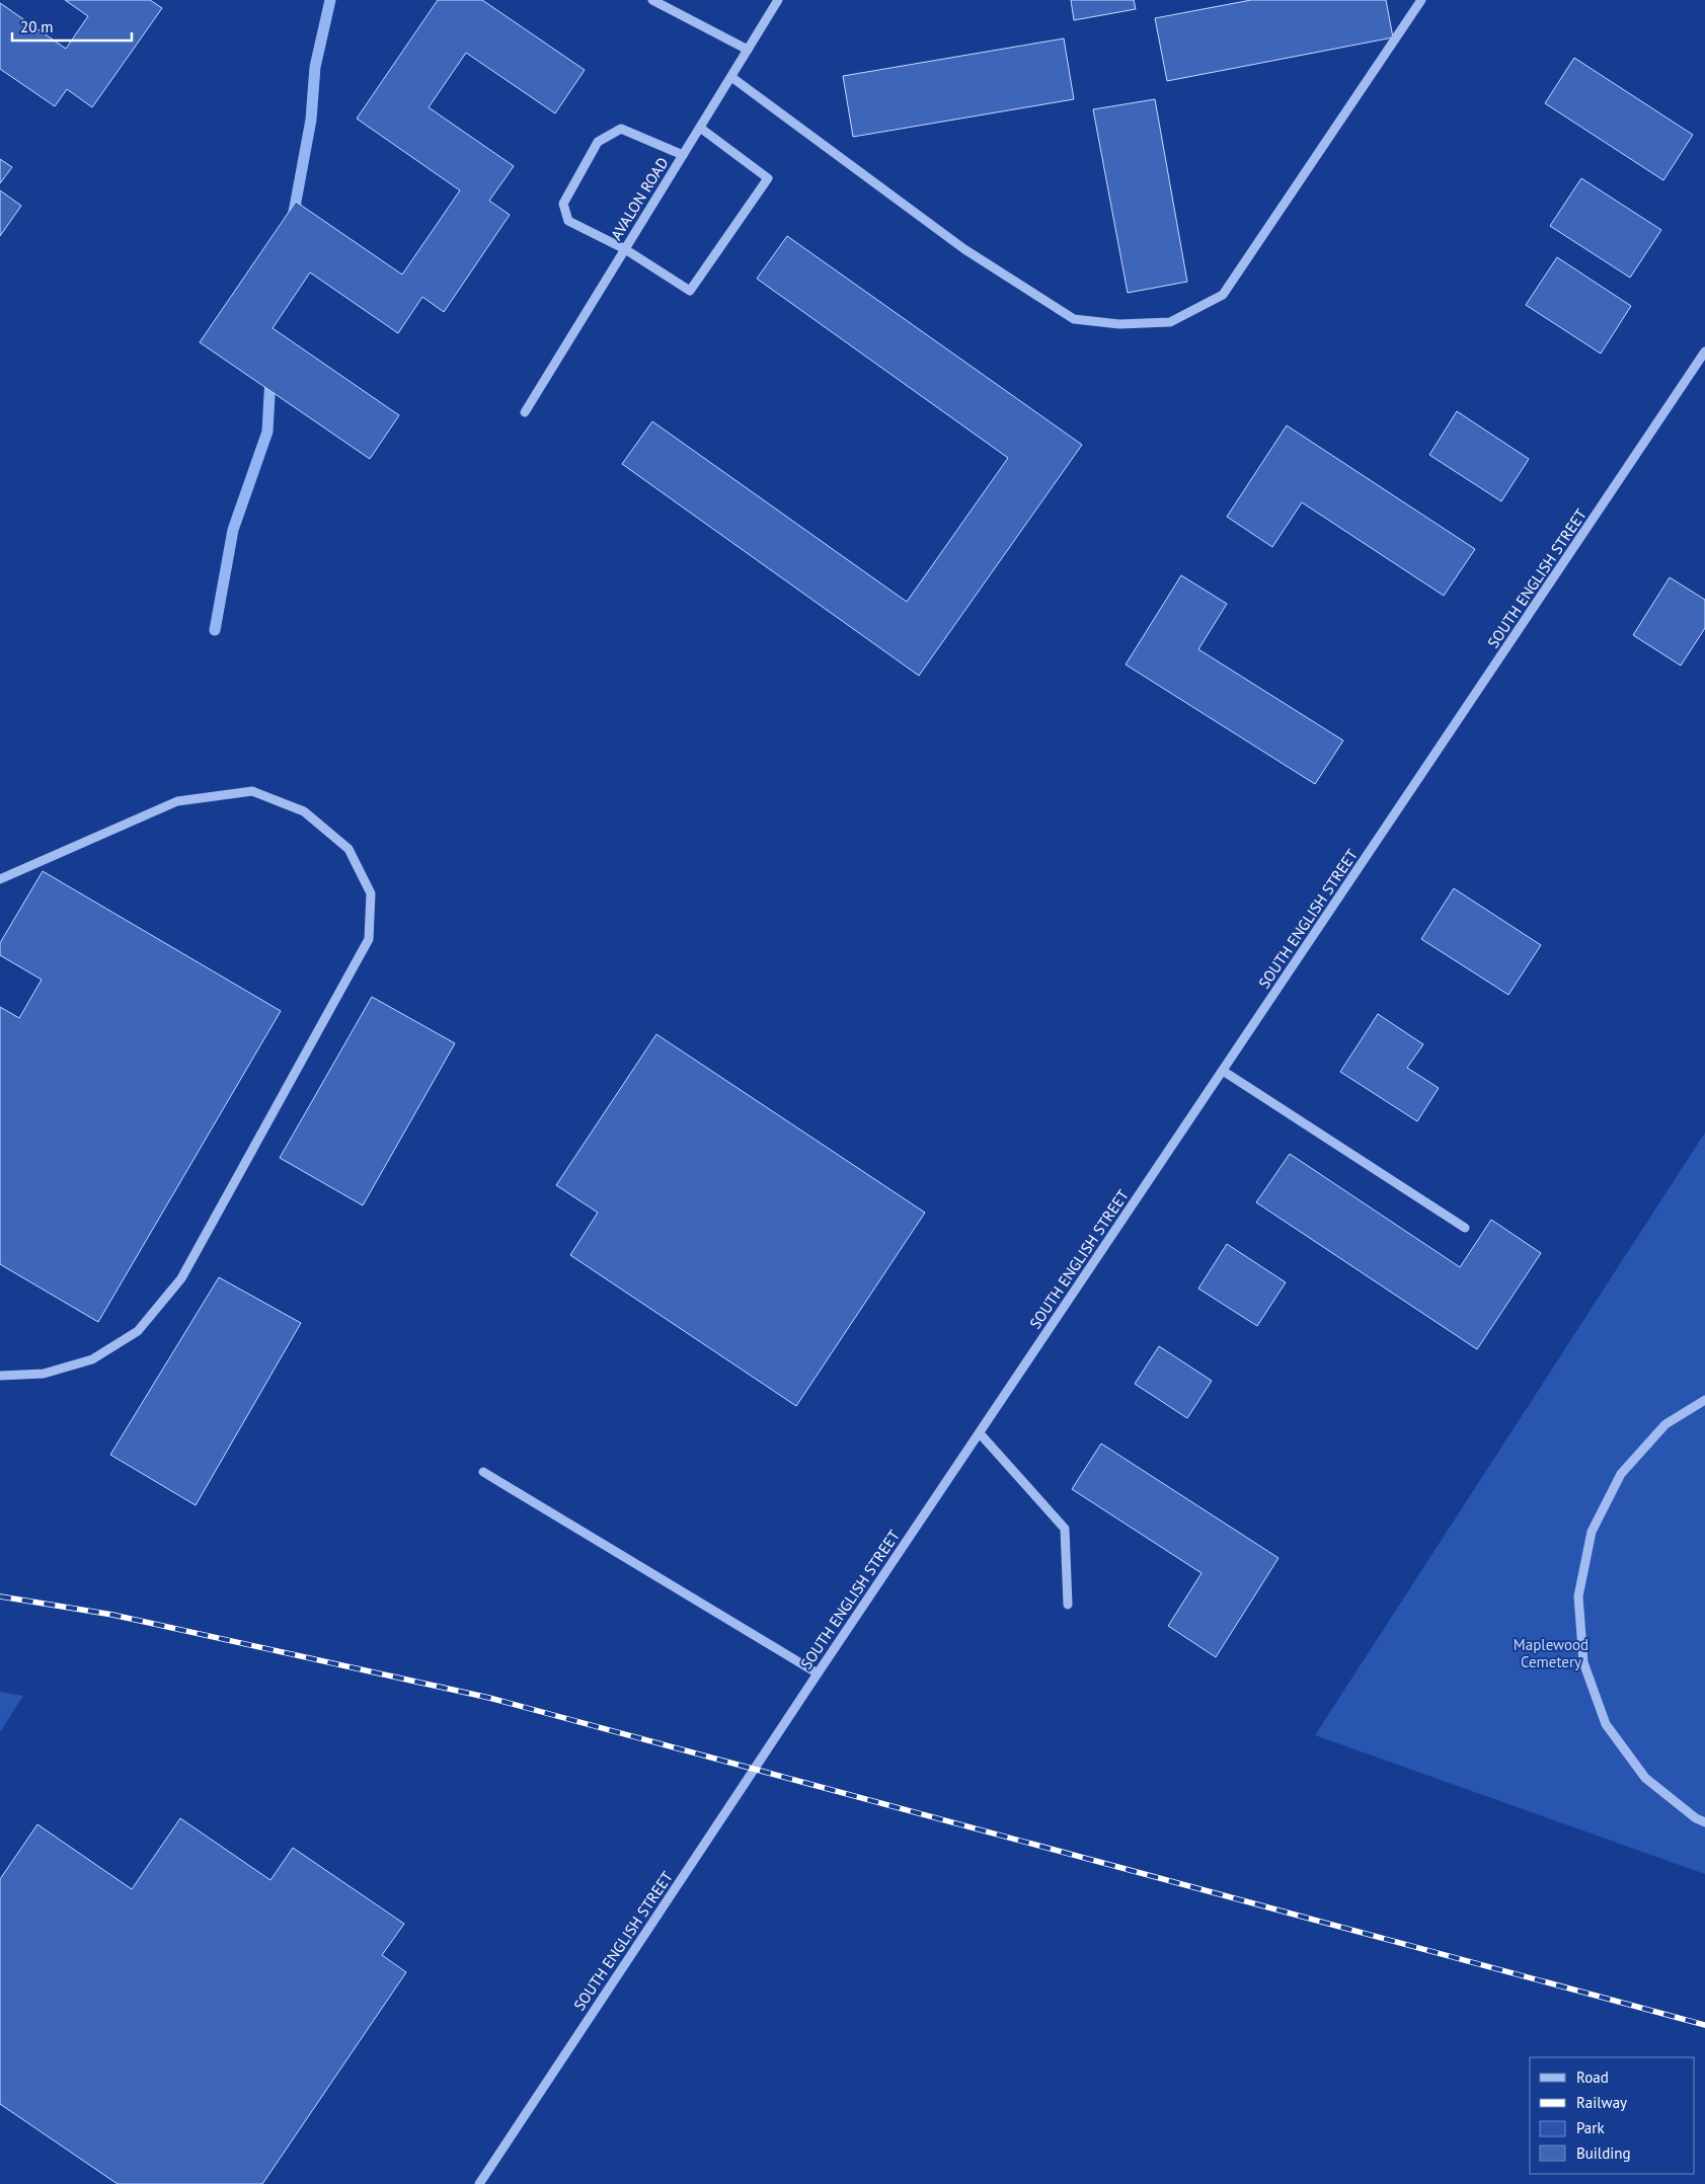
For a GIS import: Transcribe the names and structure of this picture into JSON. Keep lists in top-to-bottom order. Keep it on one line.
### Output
{"streets":{"street":["AVALON ROAD","SOUTH ENGLISH STREET"]},"parks":["Maplewood Cemetery"],"legend":["Road","Railway","Park","Building"],"scale_bar":"20 m"}
